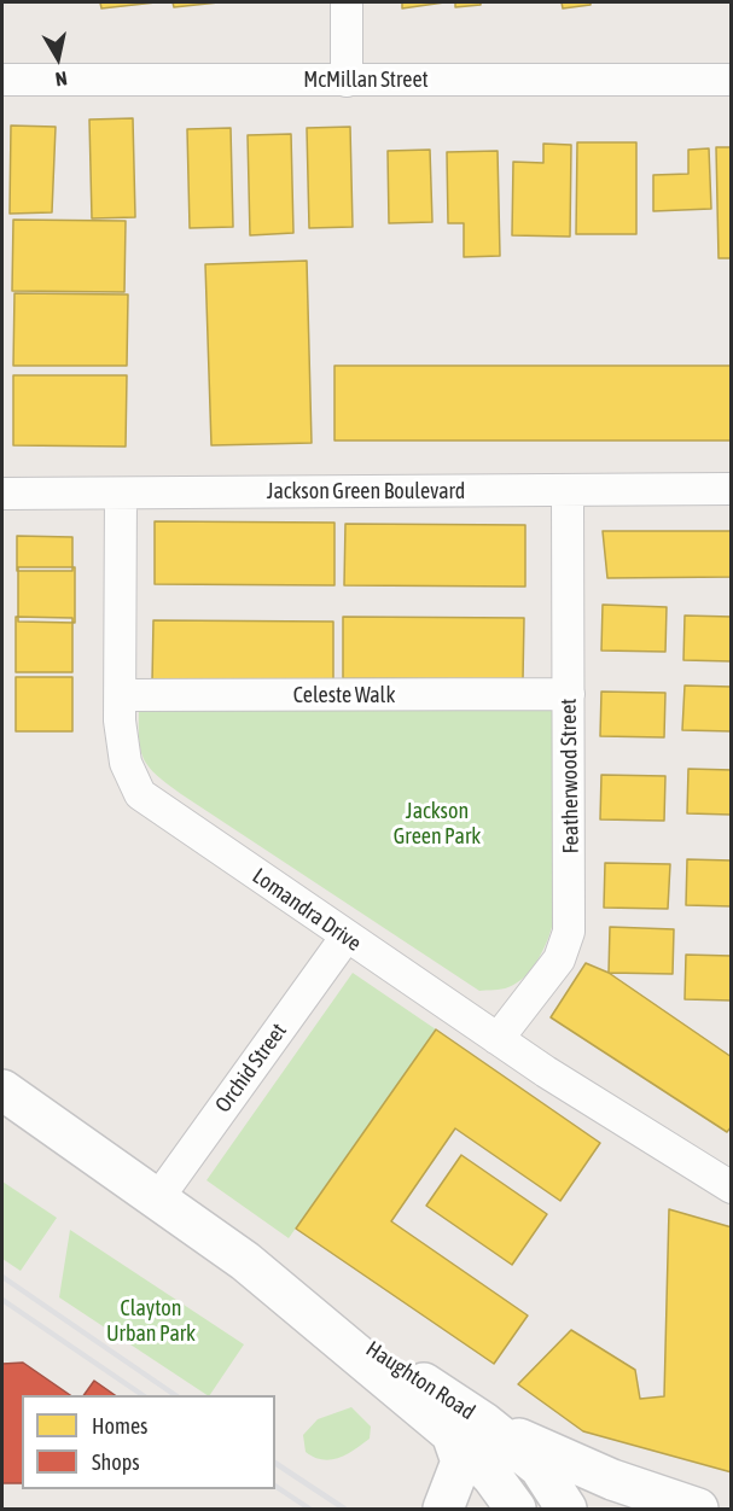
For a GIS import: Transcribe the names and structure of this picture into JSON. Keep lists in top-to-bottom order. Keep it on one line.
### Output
{"streets":{"main road":["Haughton Road"],"street":["McMillan Street","Jackson Green Boulevard","Celeste Walk","Featherwood Street","Lomandra Drive","Orchid Street"]},"crossings":[["Jackson Green Boulevard","Featherwood Street"],["Jackson Green Boulevard","Lomandra Drive"],["Celeste Walk","Featherwood Street"],["Celeste Walk","Lomandra Drive"],["Featherwood Street","Lomandra Drive"],["Lomandra Drive","Orchid Street"],["Orchid Street","Haughton Road"]],"parks":["Jackson Green Park","Clayton Urban Park"],"legend":["Homes","Shops"],"north":"bottom"}
